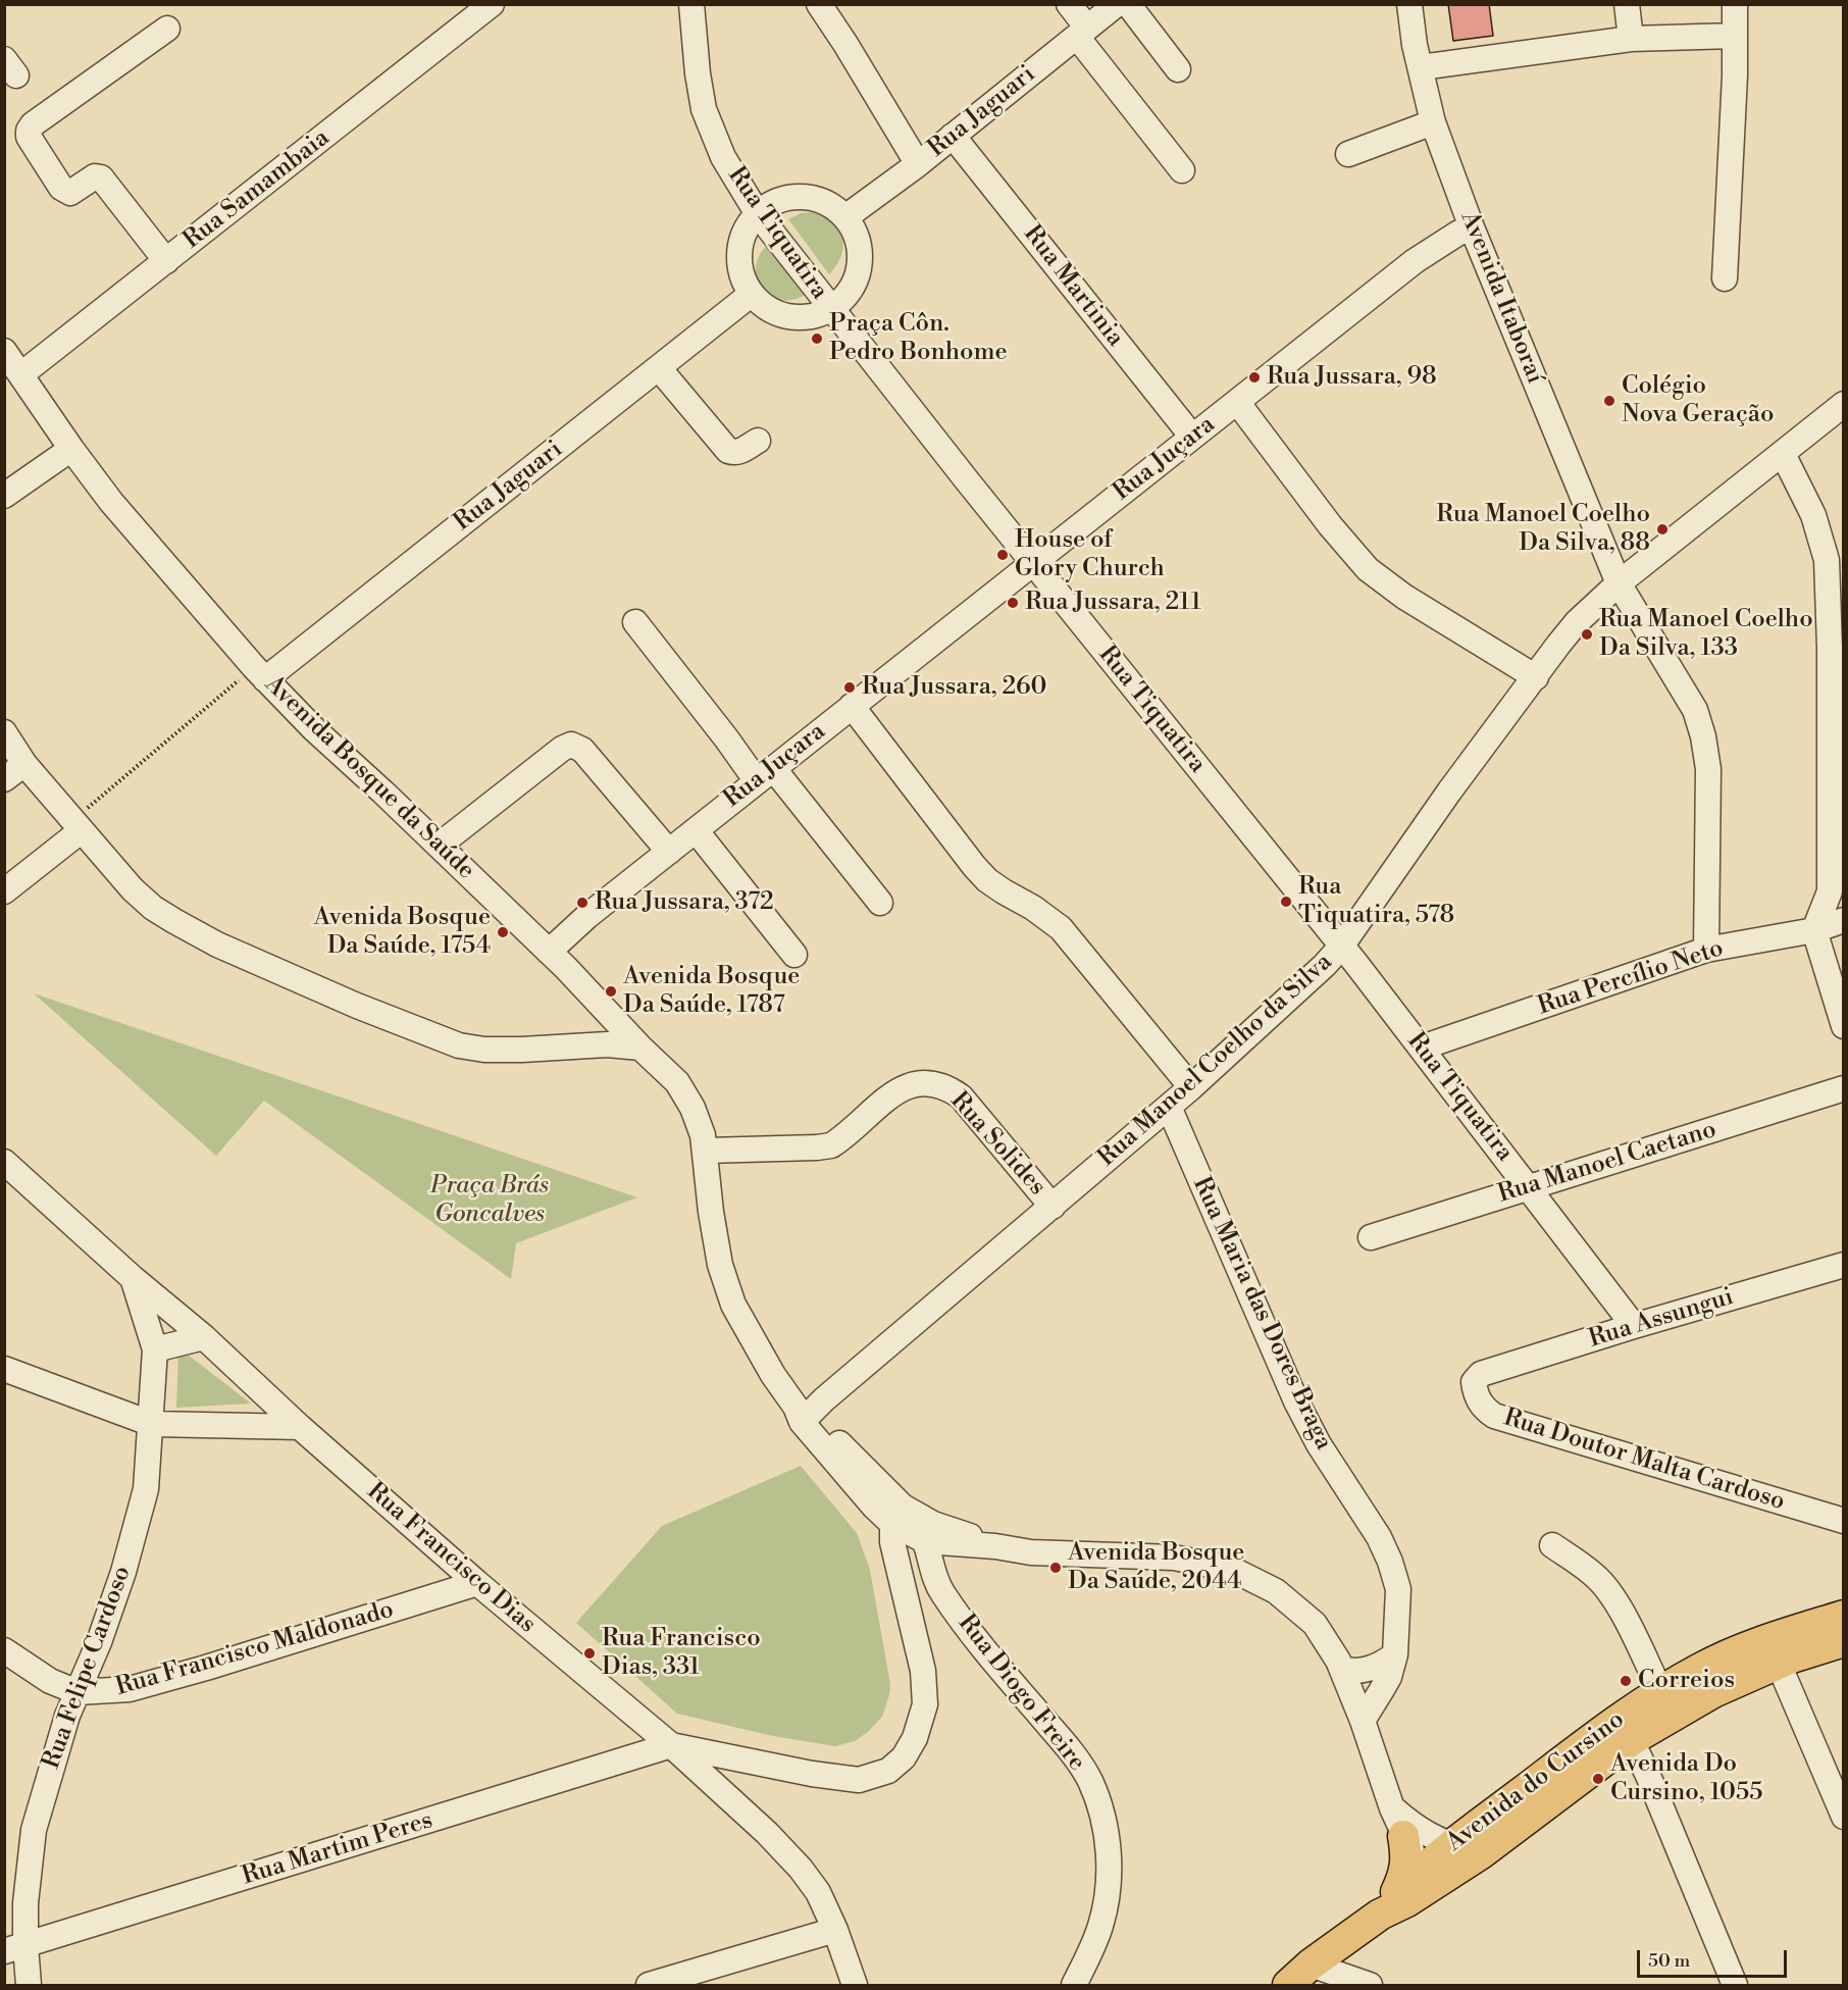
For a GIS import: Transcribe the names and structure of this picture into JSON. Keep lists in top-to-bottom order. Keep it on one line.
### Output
{"streets":{"main road":["Avenida do Cursino"],"street":["Rua Jaguari","Rua Samambaia","Rua Tiquatira","Rua Martinia","Avenida Itaboraí","Rua Juçara","Avenida Bosque da Saúde","Rua Percílio Neto","Rua Manoel Coelho da Silva","Rua Solides","Rua Manoel Caetano","Rua Maria das Dores Braga","Rua Assungui","Rua Doutor Malta Cardoso","Rua Francisco Dias","Rua Francisco Maldonado","Rua Felipe Cardoso","Rua Diogo Freire","Rua Martim Peres"]},"crossings":[["Rua Jaguari","Rua Martinia"],["Rua Jaguari","Avenida Bosque da Saúde"],["Rua Samambaia","Avenida Bosque da Saúde"],["Rua Tiquatira","Rua Juçara"],["Rua Tiquatira","Rua Percílio Neto"],["Rua Tiquatira","Rua Manoel Coelho da Silva"],["Rua Tiquatira","Rua Manoel Caetano"],["Rua Tiquatira","Rua Assungui"],["Rua Martinia","Rua Juçara"],["Avenida Itaboraí","Rua Juçara"],["Avenida Itaboraí","Rua Percílio Neto"],["Avenida Itaboraí","Rua Manoel Coelho da Silva"],["Rua Juçara","Avenida Bosque da Saúde"],["Avenida Bosque da Saúde","Rua Manoel Coelho da Silva"],["Avenida Bosque da Saúde","Rua Solides"],["Avenida Bosque da Saúde","Rua Maria das Dores Braga"],["Avenida Bosque da Saúde","Rua Diogo Freire"],["Avenida Bosque da Saúde","Avenida do Cursino"],["Rua Manoel Coelho da Silva","Rua Solides"],["Rua Manoel Coelho da Silva","Rua Maria das Dores Braga"],["Rua Assungui","Rua Doutor Malta Cardoso"],["Rua Francisco Dias","Rua Francisco Maldonado"],["Rua Francisco Dias","Rua Felipe Cardoso"],["Rua Francisco Dias","Rua Martim Peres"],["Rua Francisco Maldonado","Rua Felipe Cardoso"],["Rua Felipe Cardoso","Rua Martim Peres"]],"parks":["Praça Brás Goncalves"],"places":["Praça Côn. Pedro Bonhome","Rua Jussara, 98","Colégio Nova Geração","Rua Manoel Coelho Da Silva, 88","House of Glory Church","Rua Jussara, 211","Rua Manoel Coelho Da Silva, 133","Rua Jussara, 260","Rua Tiquatira, 578","Rua Jussara, 372","Avenida Bosque Da Saúde, 1754","Avenida Bosque Da Saúde, 1787","Avenida Bosque Da Saúde, 2044","Rua Francisco Dias, 331","Correios","Avenida Do Cursino, 1055"],"scale_bar":"50 m"}
